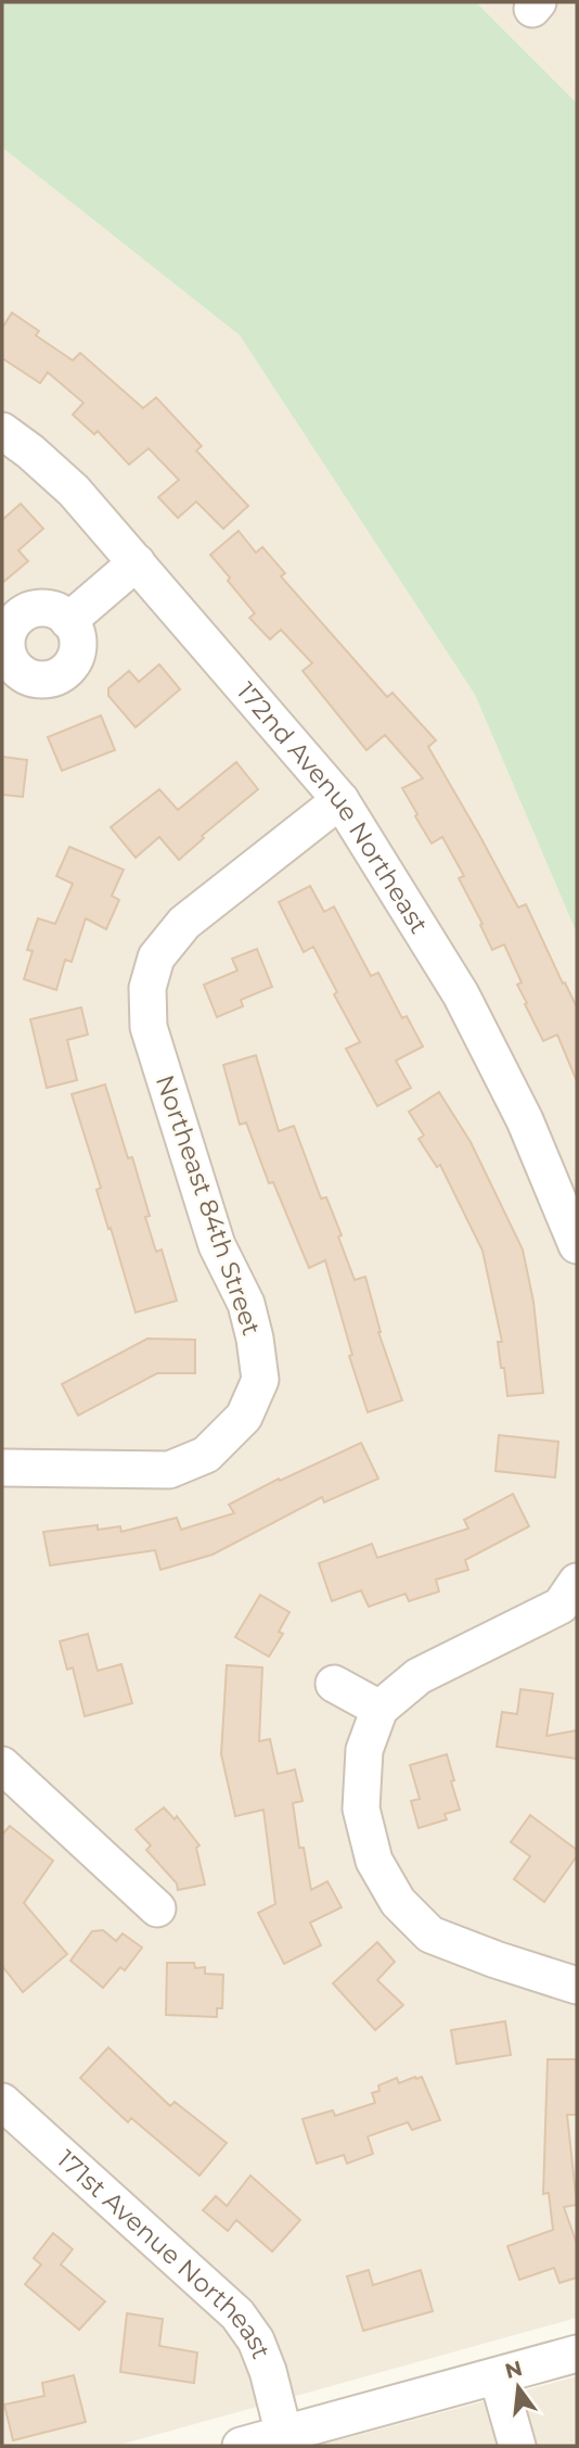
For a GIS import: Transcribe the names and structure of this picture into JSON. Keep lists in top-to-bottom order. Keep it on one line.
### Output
{"streets":{"street":["172nd Avenue Northeast","Northeast 84th Street","171st Avenue Northeast"]},"crossings":[["172nd Avenue Northeast","Northeast 84th Street"]],"north":"top"}
